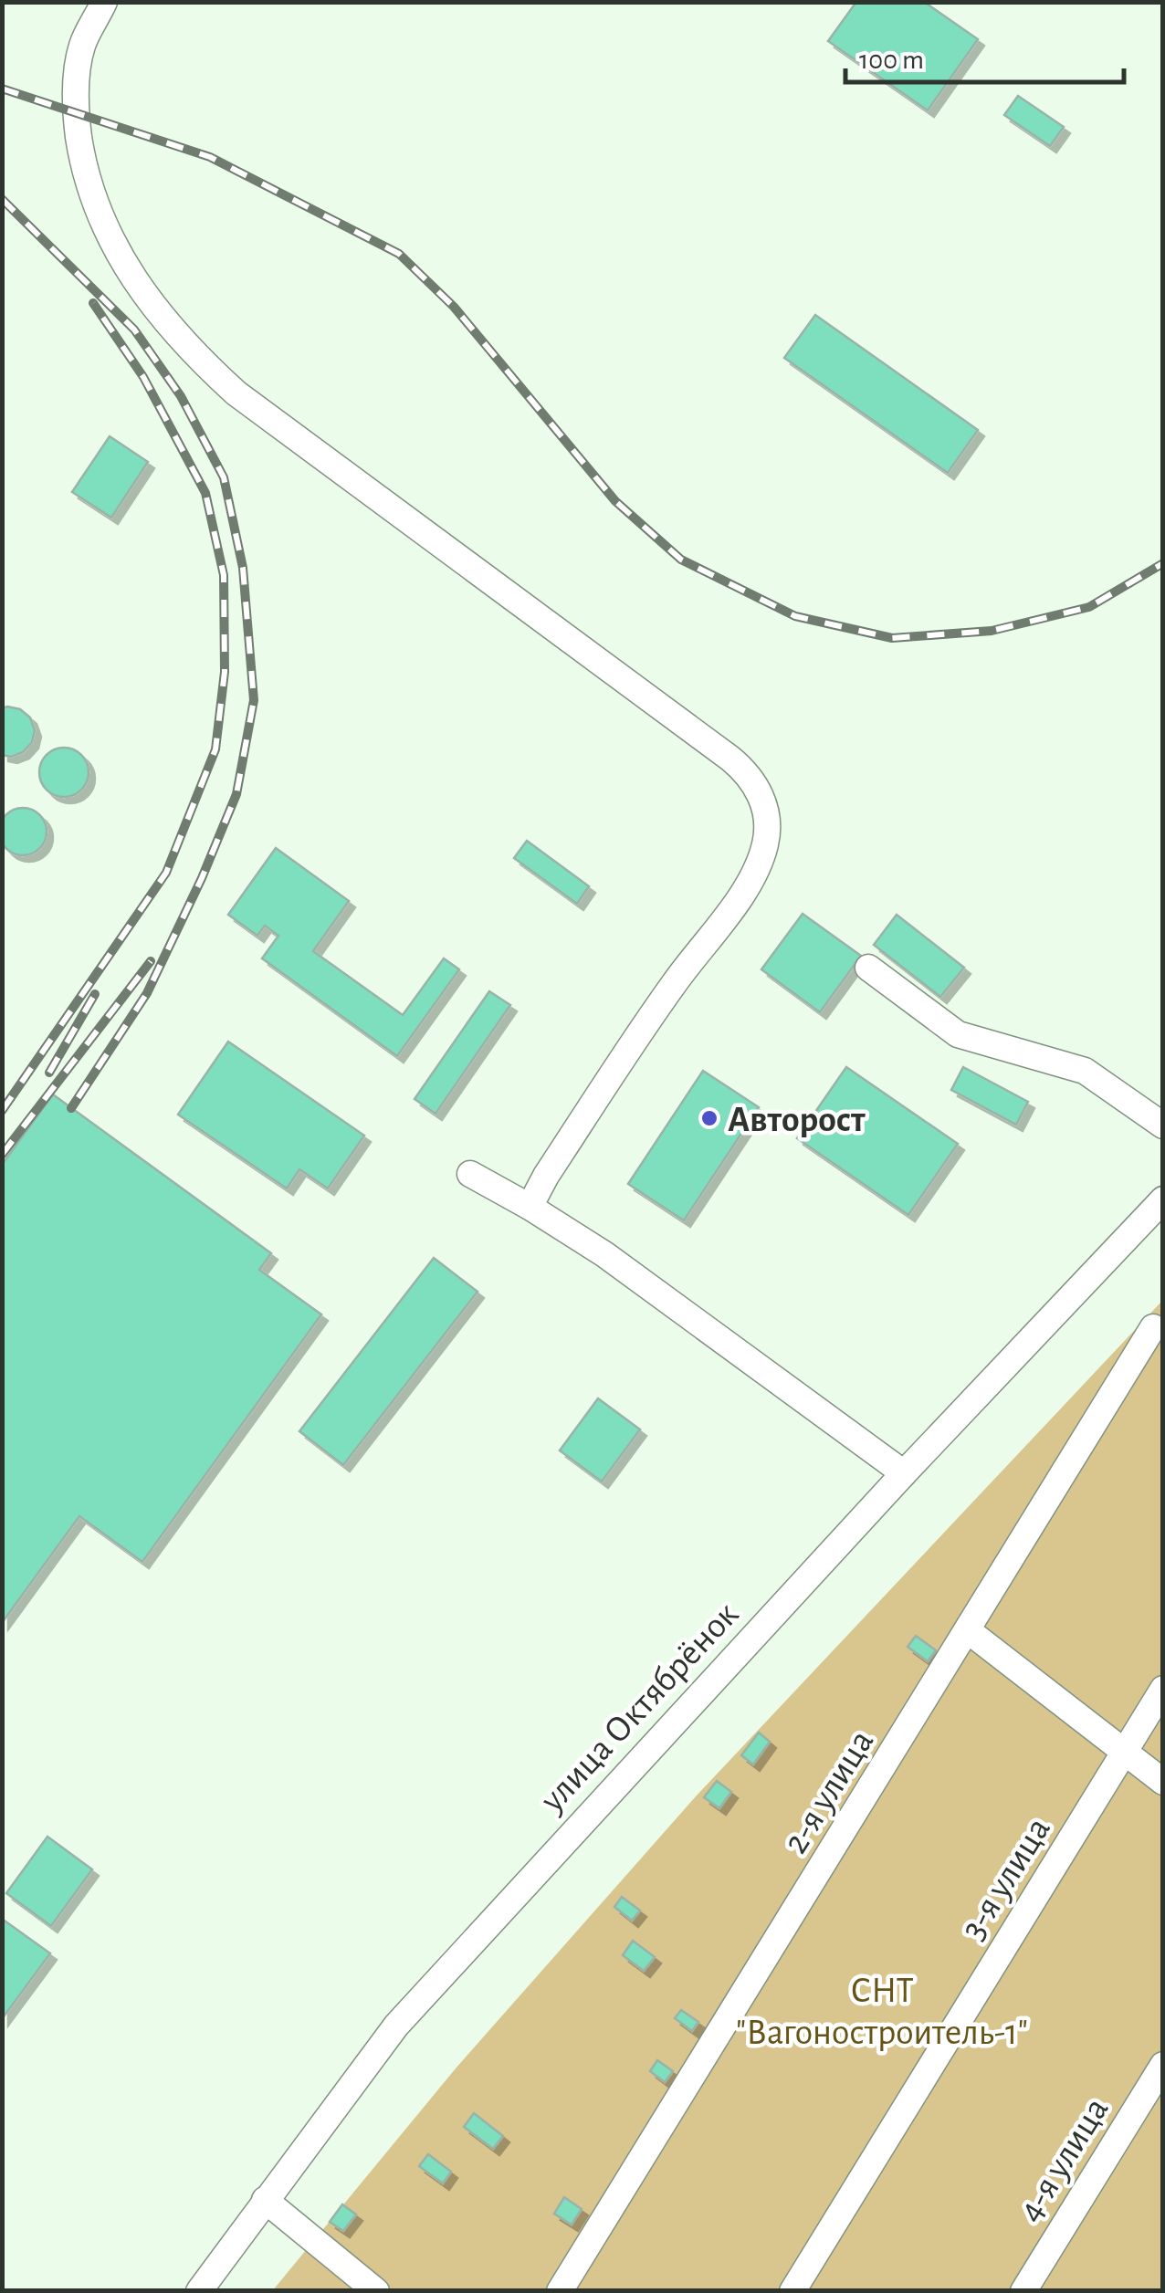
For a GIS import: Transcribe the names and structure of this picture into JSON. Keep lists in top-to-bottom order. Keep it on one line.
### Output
{"streets":{"street":["улица Октябрёнок","2-я улица","3-я улица","4-я улица"]},"parks":["СНТ \"Вагоностроитель-1\""],"places":["Авторост"],"scale_bar":"100 m"}
